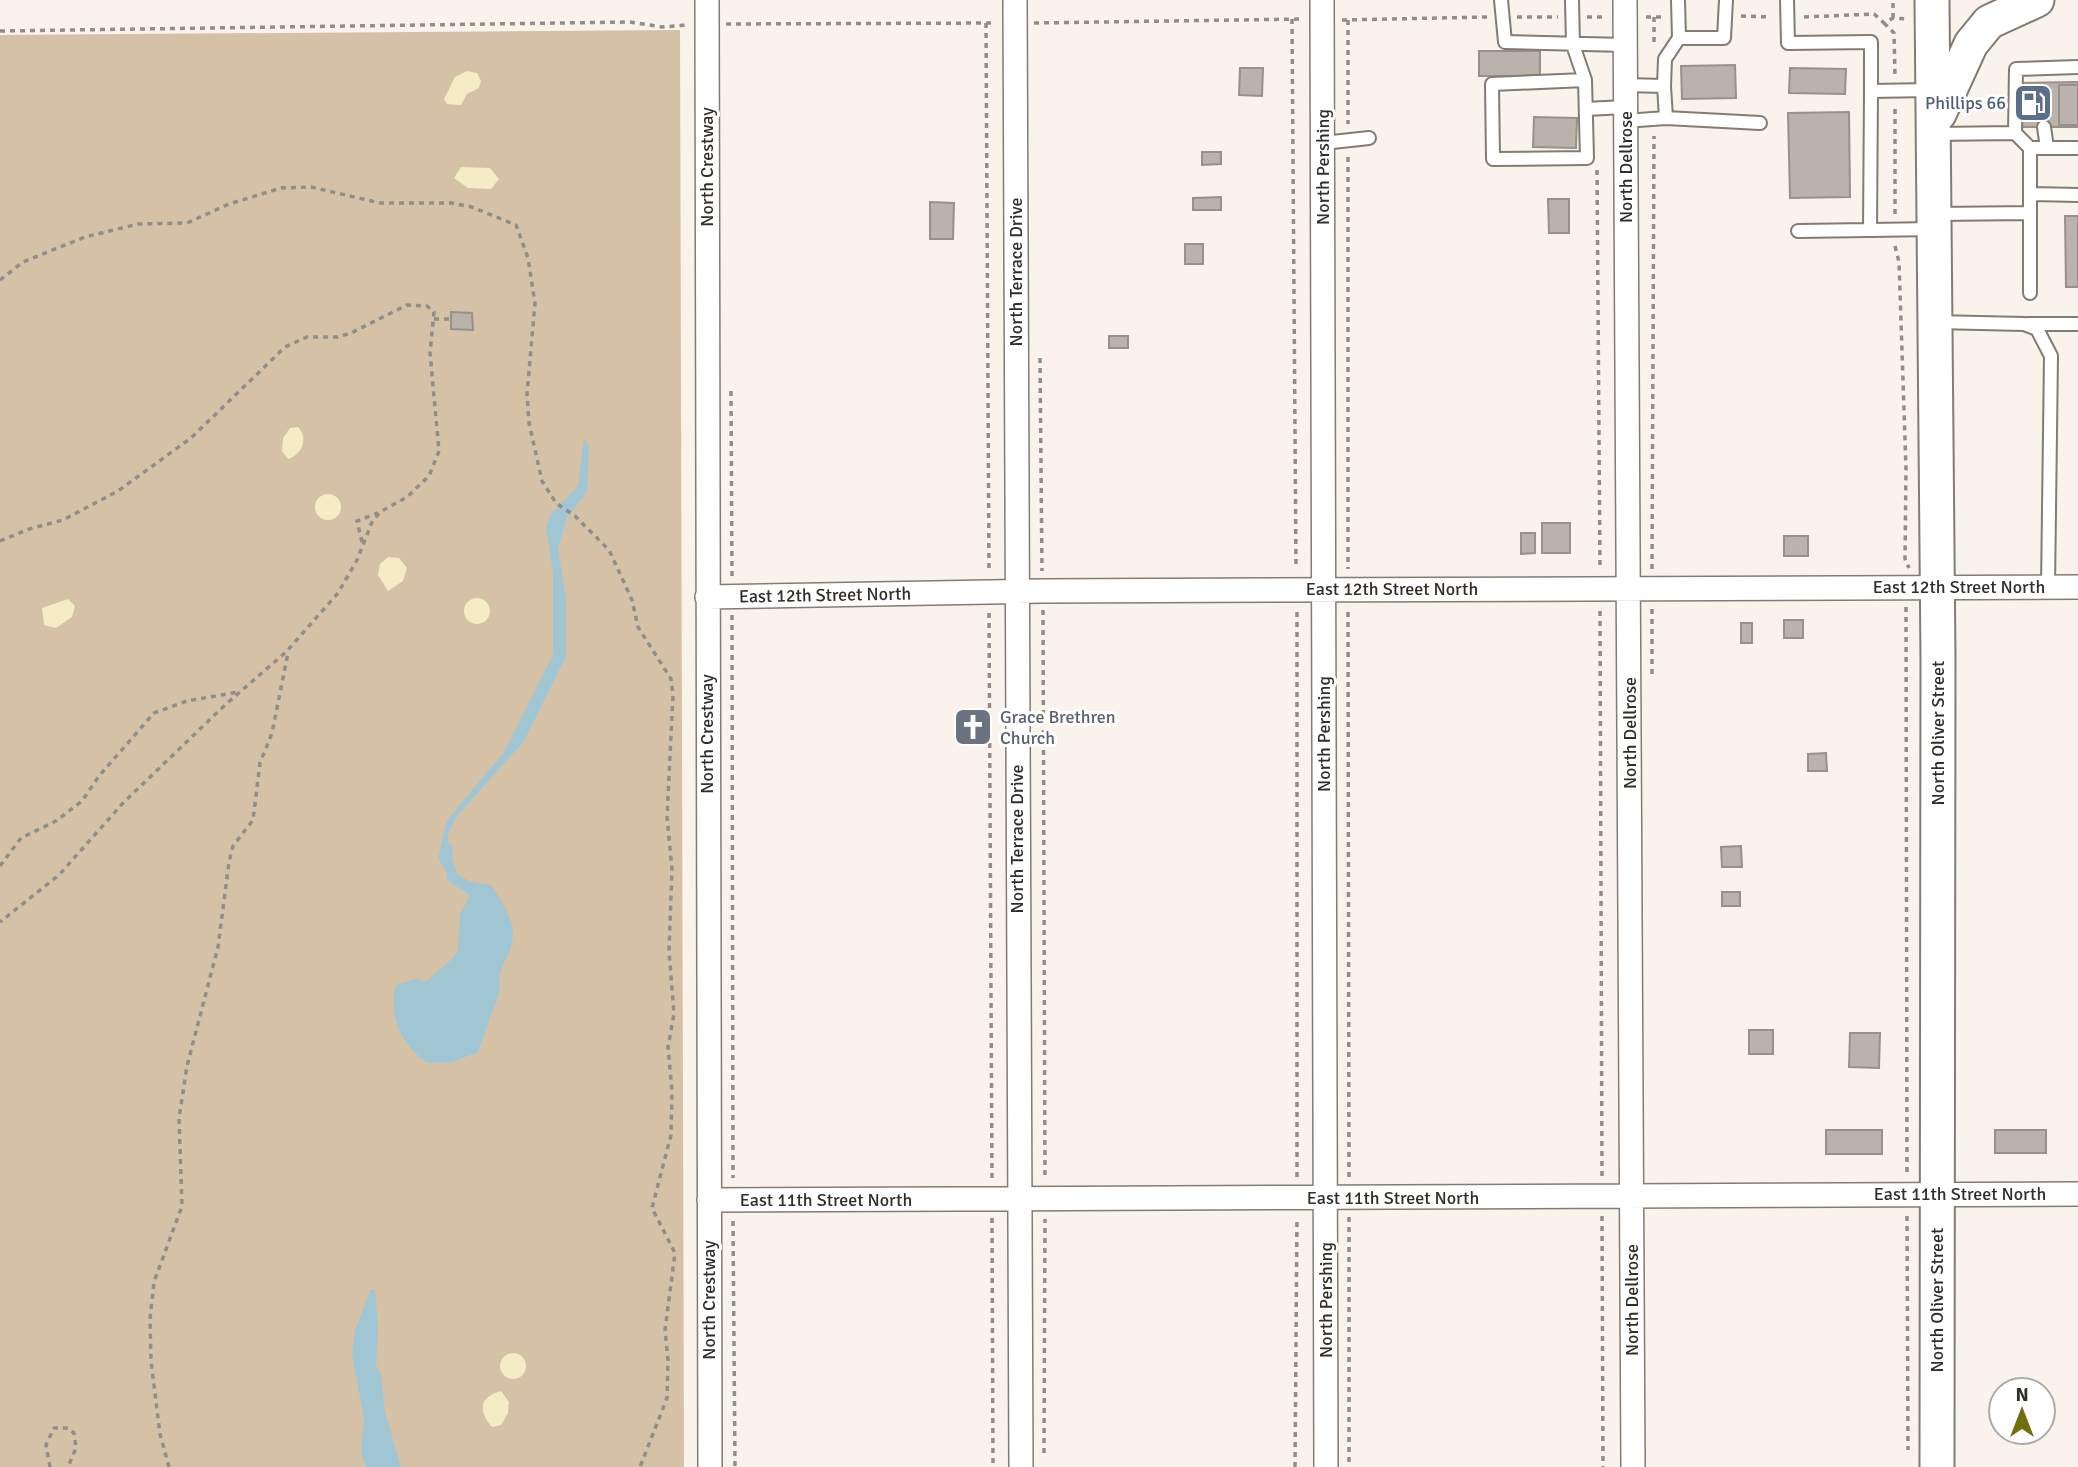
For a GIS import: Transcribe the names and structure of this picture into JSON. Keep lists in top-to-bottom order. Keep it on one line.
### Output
{"streets":{"main road":["North Oliver Street"],"street":["North Crestway","North Pershing","North Dellrose","North Terrace Drive","East 12th Street North","East 11th Street North"]},"crossings":[["North Crestway","East 12th Street North"],["North Crestway","East 11th Street North"],["North Pershing","East 12th Street North"],["North Pershing","East 11th Street North"],["North Dellrose","East 12th Street North"],["North Dellrose","East 11th Street North"],["North Terrace Drive","East 12th Street North"],["North Terrace Drive","East 11th Street North"],["East 12th Street North","North Oliver Street"],["North Oliver Street","East 11th Street North"]],"places":{"fuel station":["Phillips 66"],"church":["Grace Brethren Church"]},"north":"top"}
